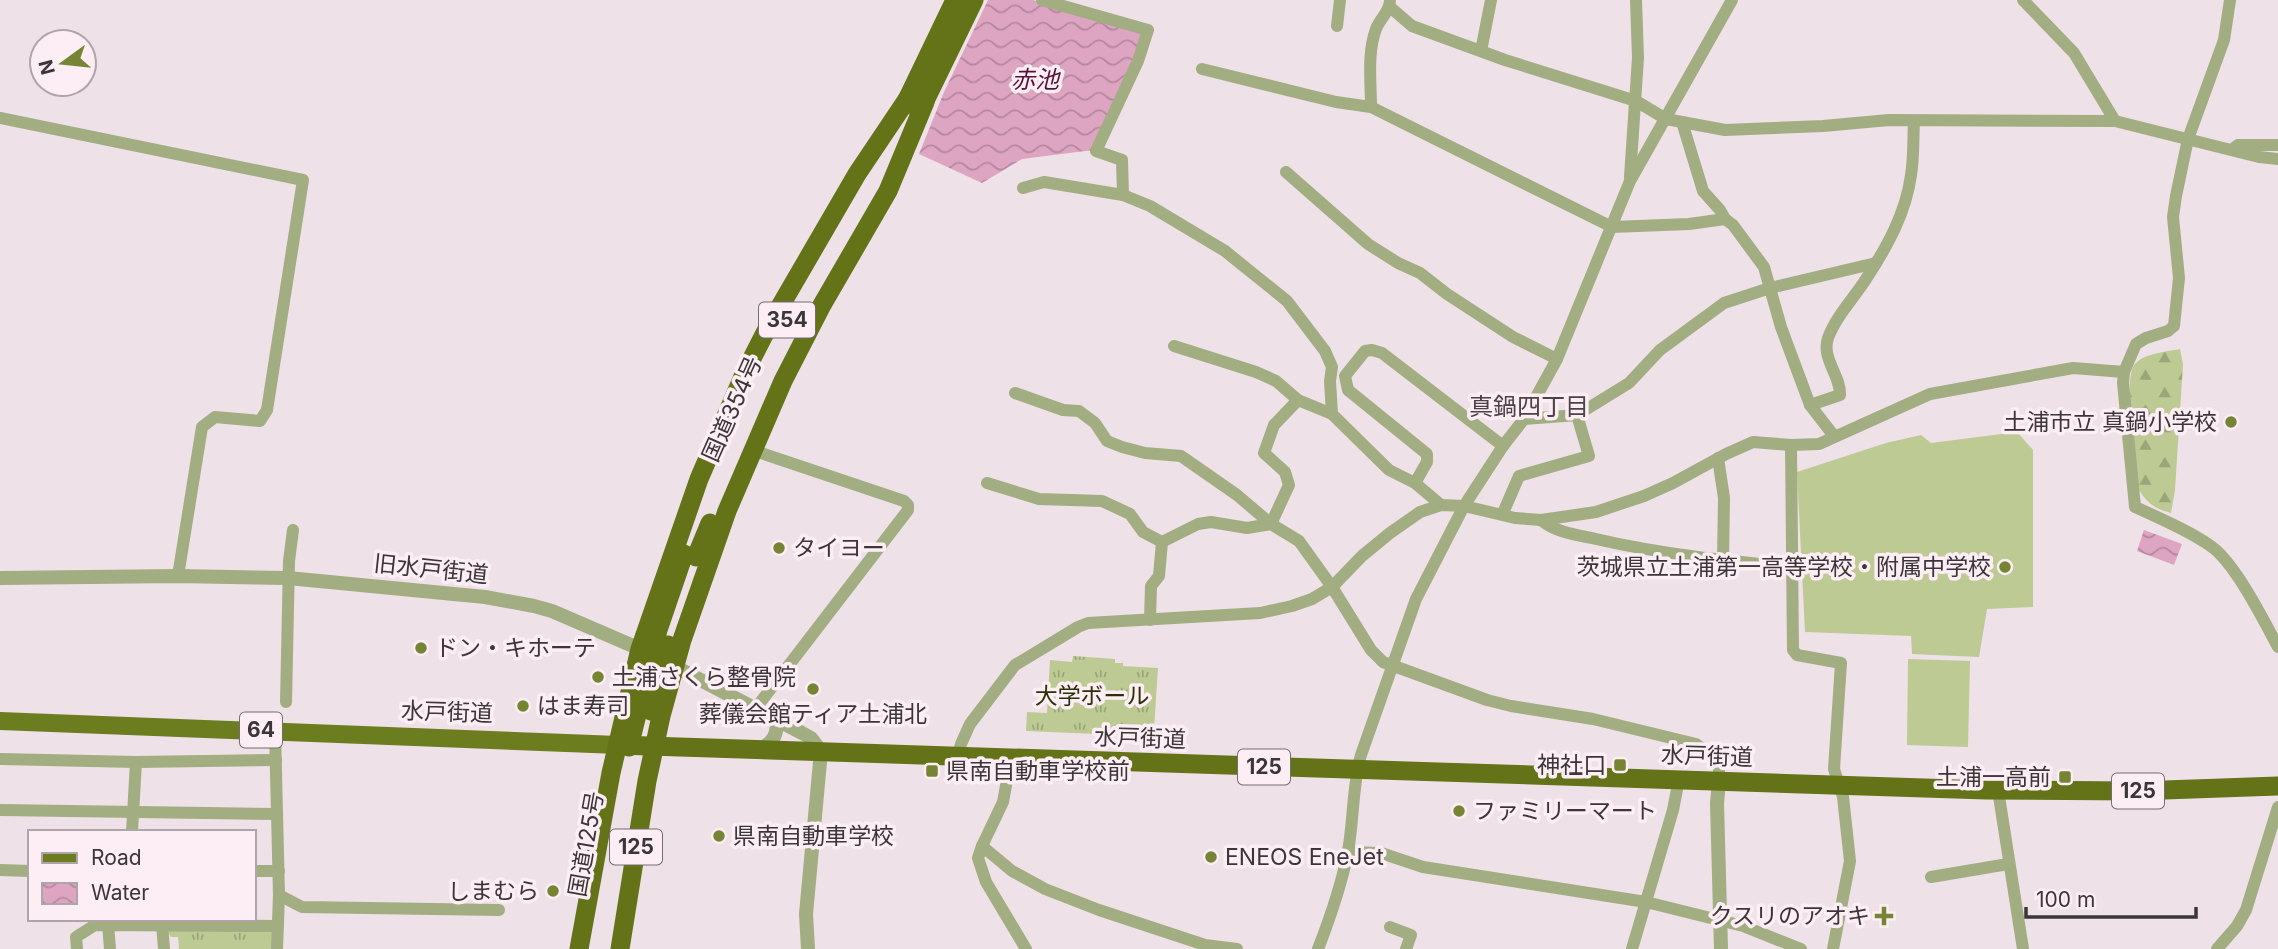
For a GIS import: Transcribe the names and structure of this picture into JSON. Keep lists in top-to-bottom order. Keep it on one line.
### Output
{"streets":{"highway":["354","国道354号","水戸街道","125","国道125号"],"main road":["64"],"street":["旧水戸街道"]},"crossings":[["国道354号","水戸街道"],["国道354号","125"],["国道354号","国道125号"],["旧水戸街道","水戸街道"],["水戸街道","125"],["水戸街道","国道125号"],["125","国道125号"]],"districts":["真鍋四丁目"],"water":["赤池"],"parks":["大学ボール"],"places":{"other":["土浦市立 真鍋小学校","タイヨー","茨城県立土浦第一高等学校・附属中学校","ドン・キホーテ","土浦さくら整骨院","葬儀会館ティア土浦北","はま寿司","ファミリーマート","県南自動車学校","ENEOS EneJet","しまむら"],"transit":["神社口","県南自動車学校前","土浦一高前"],"health":["クスリのアオキ"]},"legend":["Road","Water"],"scale_bar":"100 m","north":"left"}
